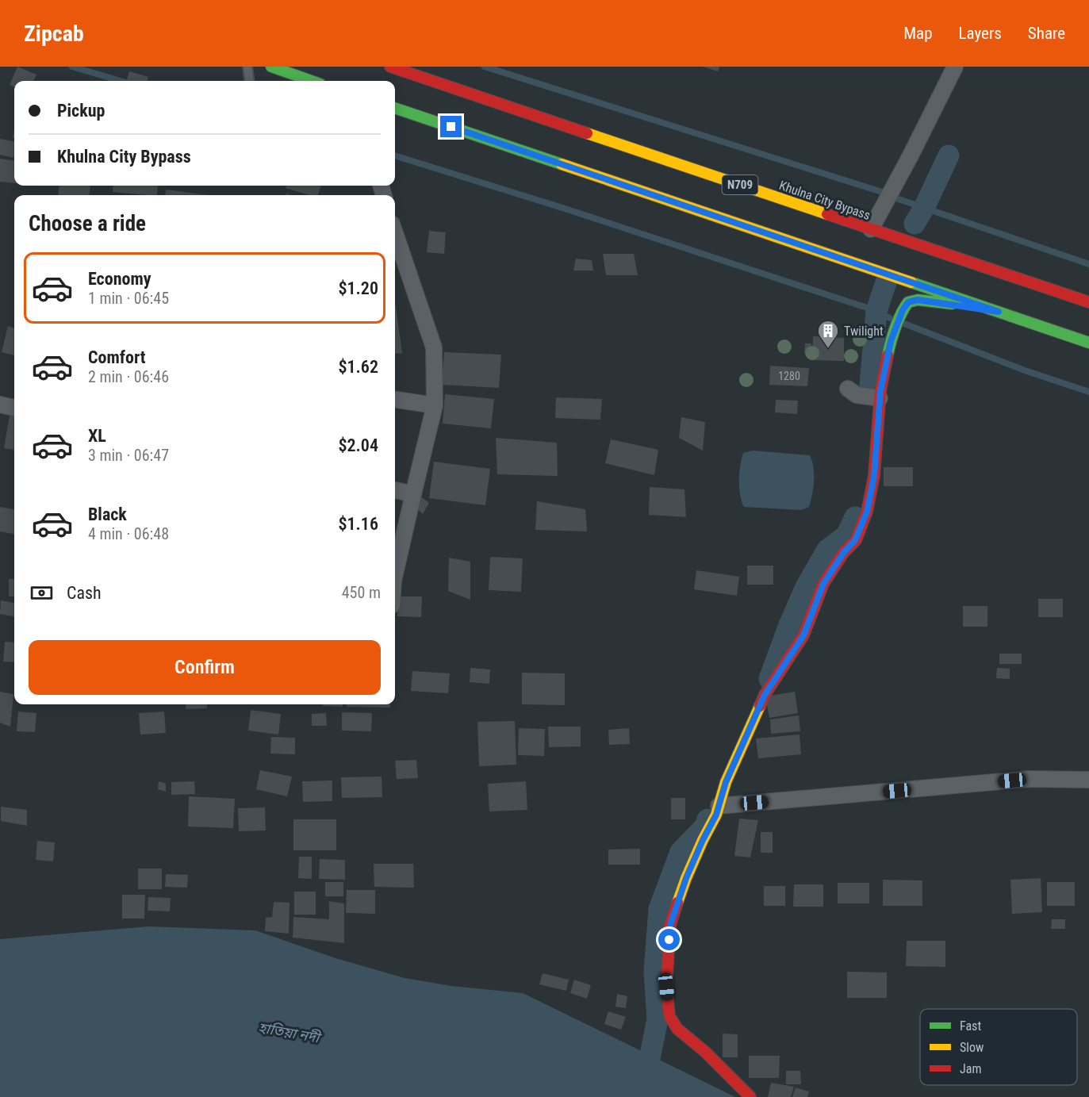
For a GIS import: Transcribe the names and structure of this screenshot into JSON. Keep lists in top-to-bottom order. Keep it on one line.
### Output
{"streets":{"main road":["N709","Khulna City Bypass"]},"water":["হাতিয়া নদী"],"places":{"building":["Twilight"]},"house_numbers":["1280"],"legend":["Fast","Slow","Jam"],"page":{"header":"Zipcab","nav":["Map","Layers","Share"],"banner":["Pickup","Khulna City Bypass"],"heading":"Choose a ride","list":[{"name":"Economy","note":"1 min · 06:45","value":"$1.20"},{"name":"Comfort","note":"2 min · 06:46","value":"$1.62"},{"name":"XL","note":"3 min · 06:47","value":"$2.04"},{"name":"Black","note":"4 min · 06:48","value":"$1.16"}],"pay":["Cash","450 m"],"buttons":"Confirm"}}
